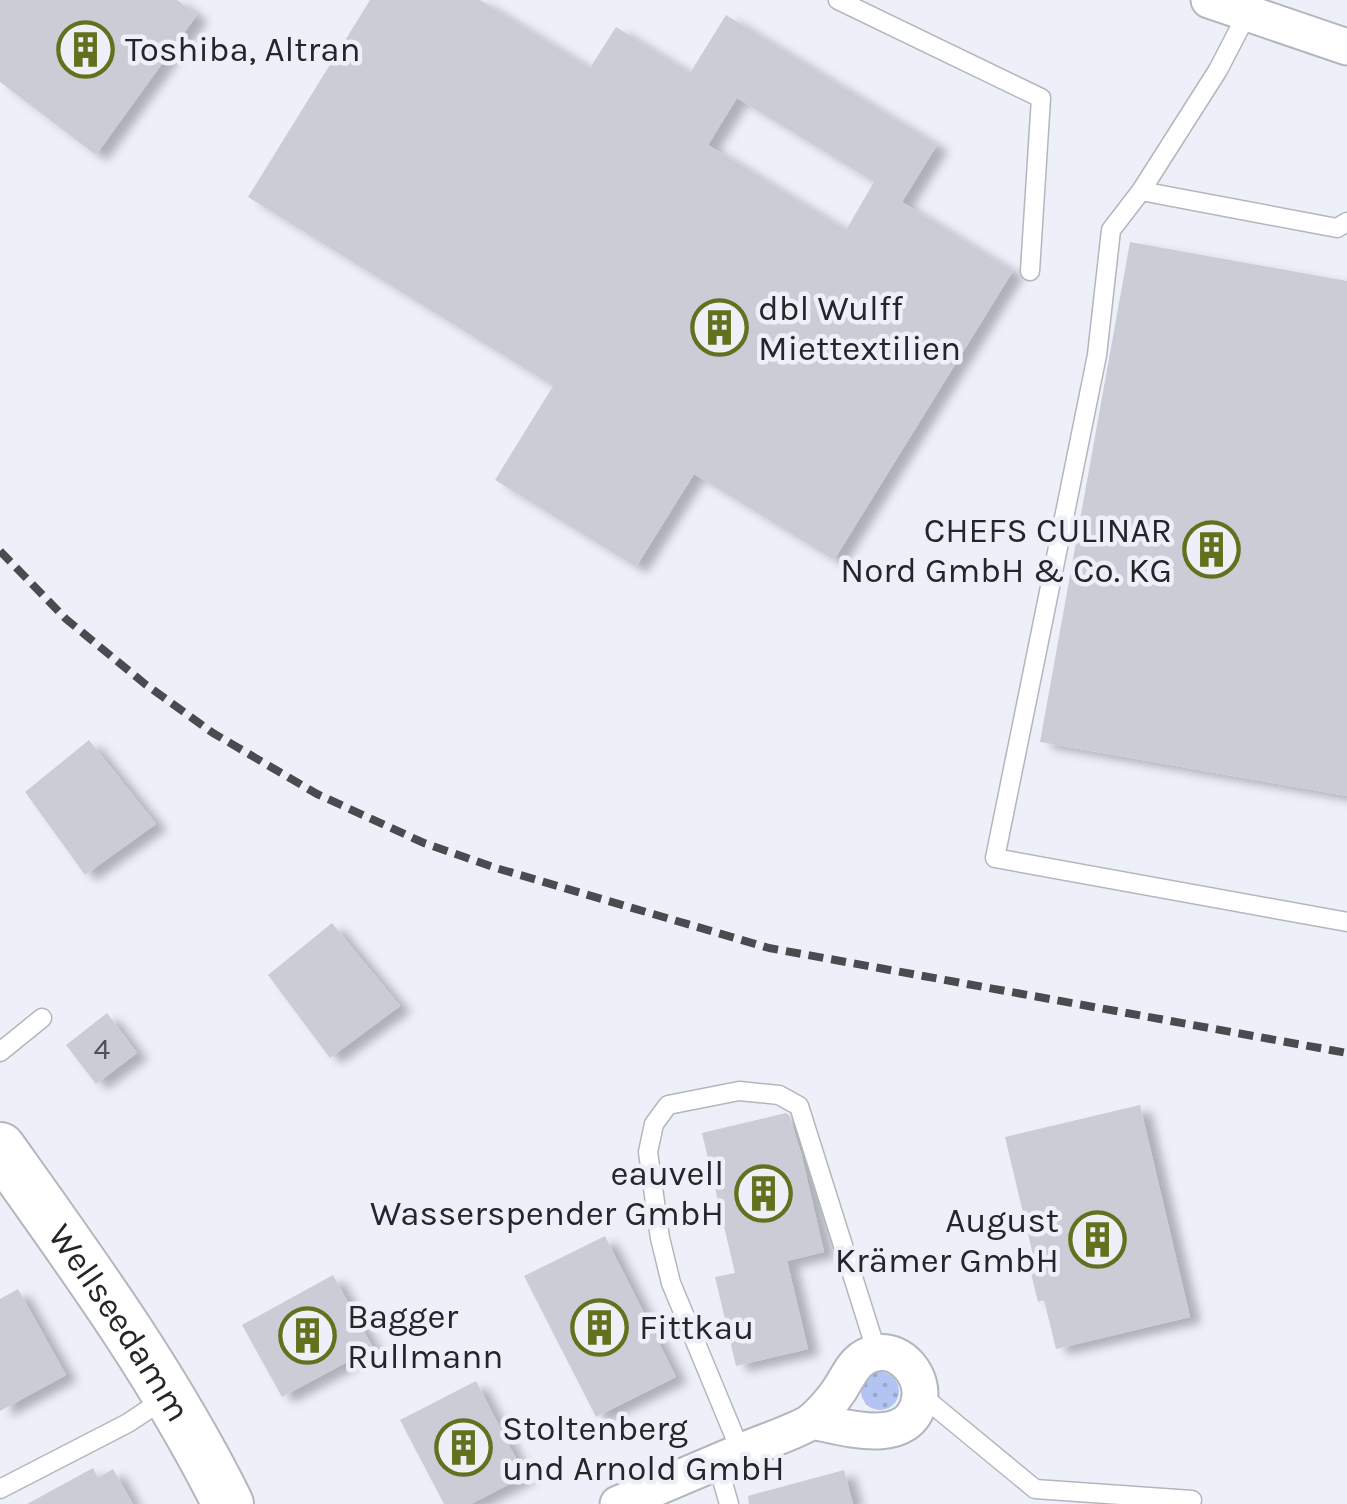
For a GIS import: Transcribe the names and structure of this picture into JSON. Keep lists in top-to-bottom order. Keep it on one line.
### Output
{"streets":{"main road":["Wellseedamm"]},"places":{"building":["Toshiba, Altran","dbl Wulff Miettextilien","CHEFS CULINAR Nord GmbH & Co. KG","eauvell Wasserspender GmbH","August Krämer GmbH","Fittkau","Bagger Rullmann","Stoltenberg und Arnold GmbH"]},"house_numbers":["4"]}
